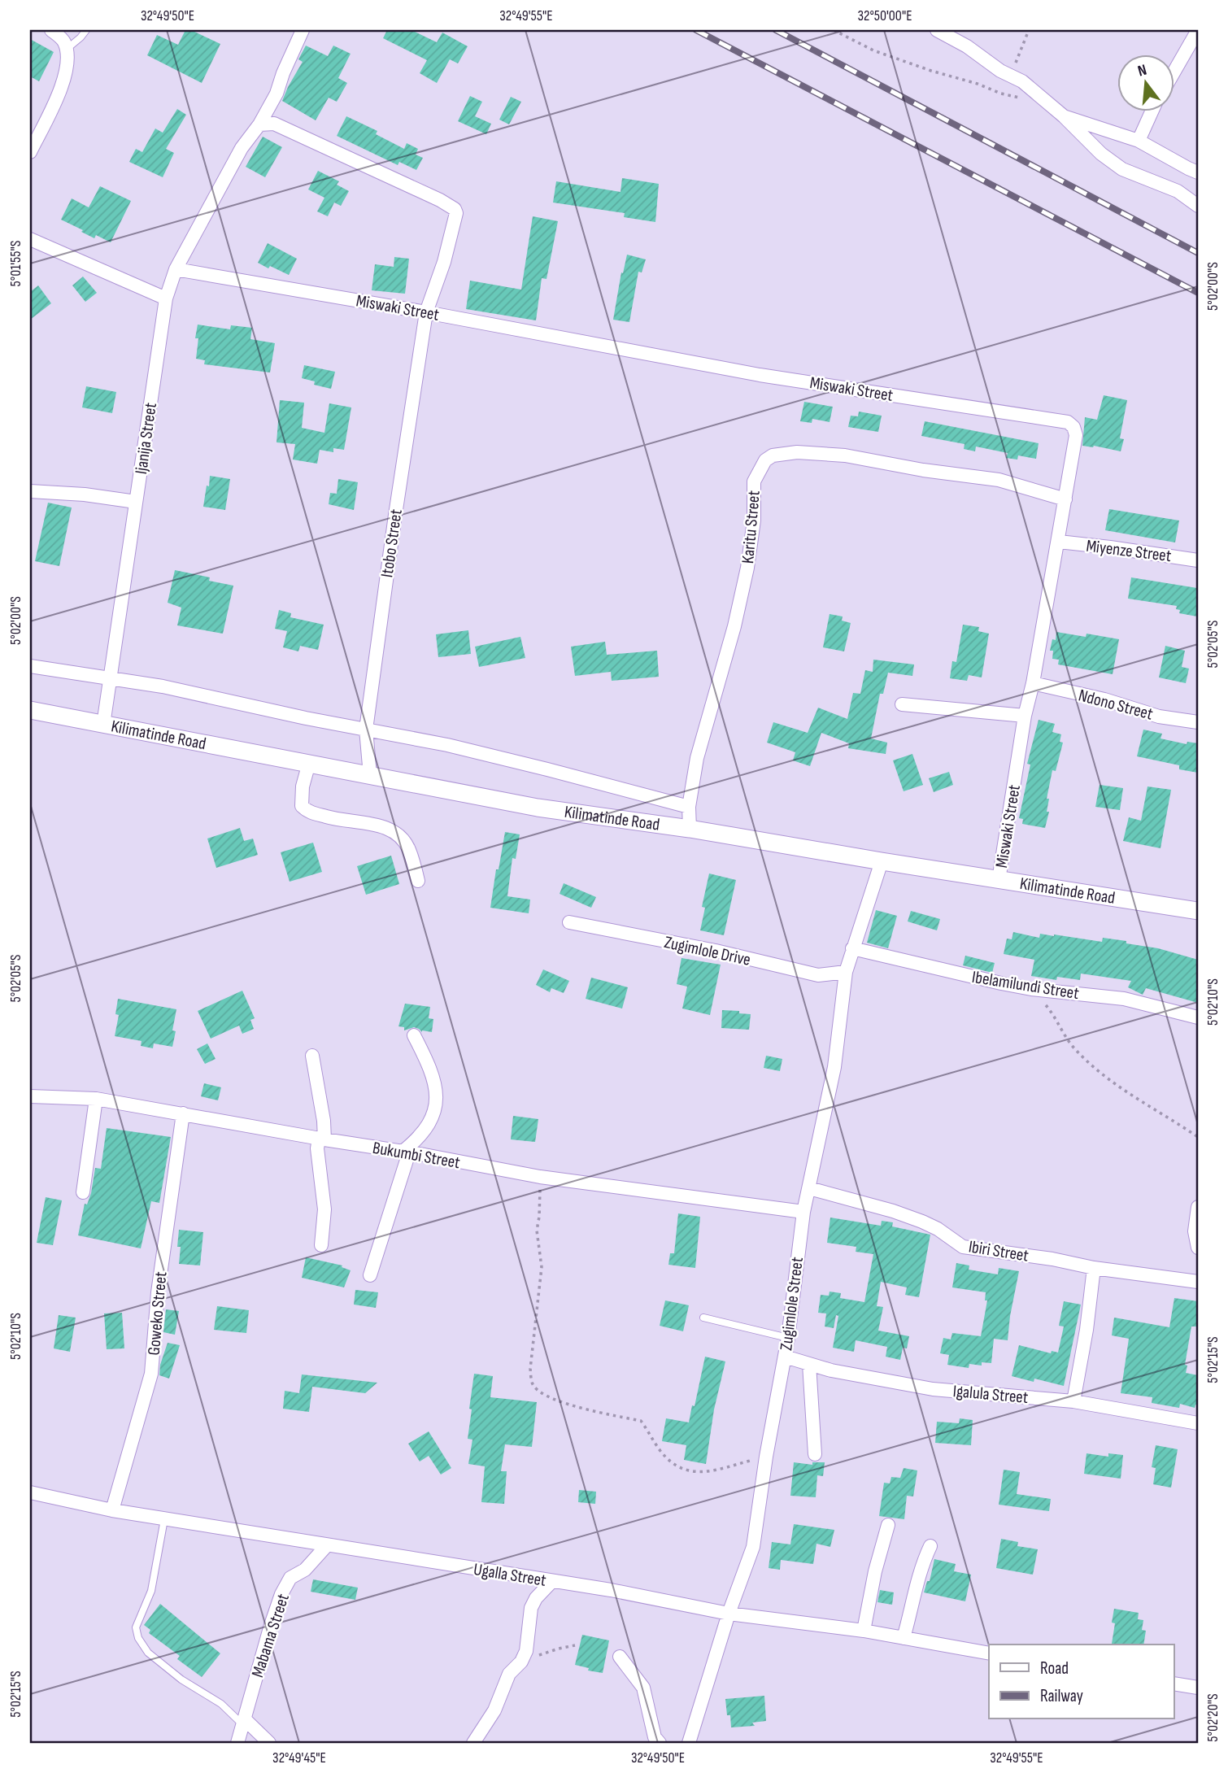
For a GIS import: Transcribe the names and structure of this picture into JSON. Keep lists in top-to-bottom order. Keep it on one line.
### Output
{"streets":{"main road":["Kilimatinde Road"],"street":["Miswaki Street","Ijanija Street","Karitu Street","Itobo Street","Miyenze Street","Ndono Street","Zugimlole Drive","Ibelamilundi Street","Bukumbi Street","Ibiri Street","Zugimlole Street","Goweko Street","Igalula Street","Ugalla Street","Mabama Street"]},"crossings":[["Miswaki Street","Ijanija Street"],["Miswaki Street","Karitu Street"],["Miswaki Street","Itobo Street"],["Miswaki Street","Miyenze Street"],["Miswaki Street","Ndono Street"],["Miswaki Street","Kilimatinde Road"],["Ijanija Street","Itobo Street"],["Ijanija Street","Kilimatinde Road"],["Karitu Street","Kilimatinde Road"],["Itobo Street","Kilimatinde Road"],["Kilimatinde Road","Zugimlole Street"],["Zugimlole Drive","Zugimlole Street"],["Ibelamilundi Street","Zugimlole Street"],["Bukumbi Street","Zugimlole Street"],["Bukumbi Street","Goweko Street"],["Ibiri Street","Zugimlole Street"],["Zugimlole Street","Igalula Street"],["Zugimlole Street","Ugalla Street"],["Goweko Street","Ugalla Street"],["Ugalla Street","Mabama Street"]],"legend":["Road","Railway"],"north":"top","coordinates":["32°49'50\"E","32°49'55\"E","32°50'00\"E","5°01'55\"S","5°02'00\"S","5°02'05\"S","5°02'10\"S","5°02'15\"S","5°02'20\"S","32°49'45\"E"]}
